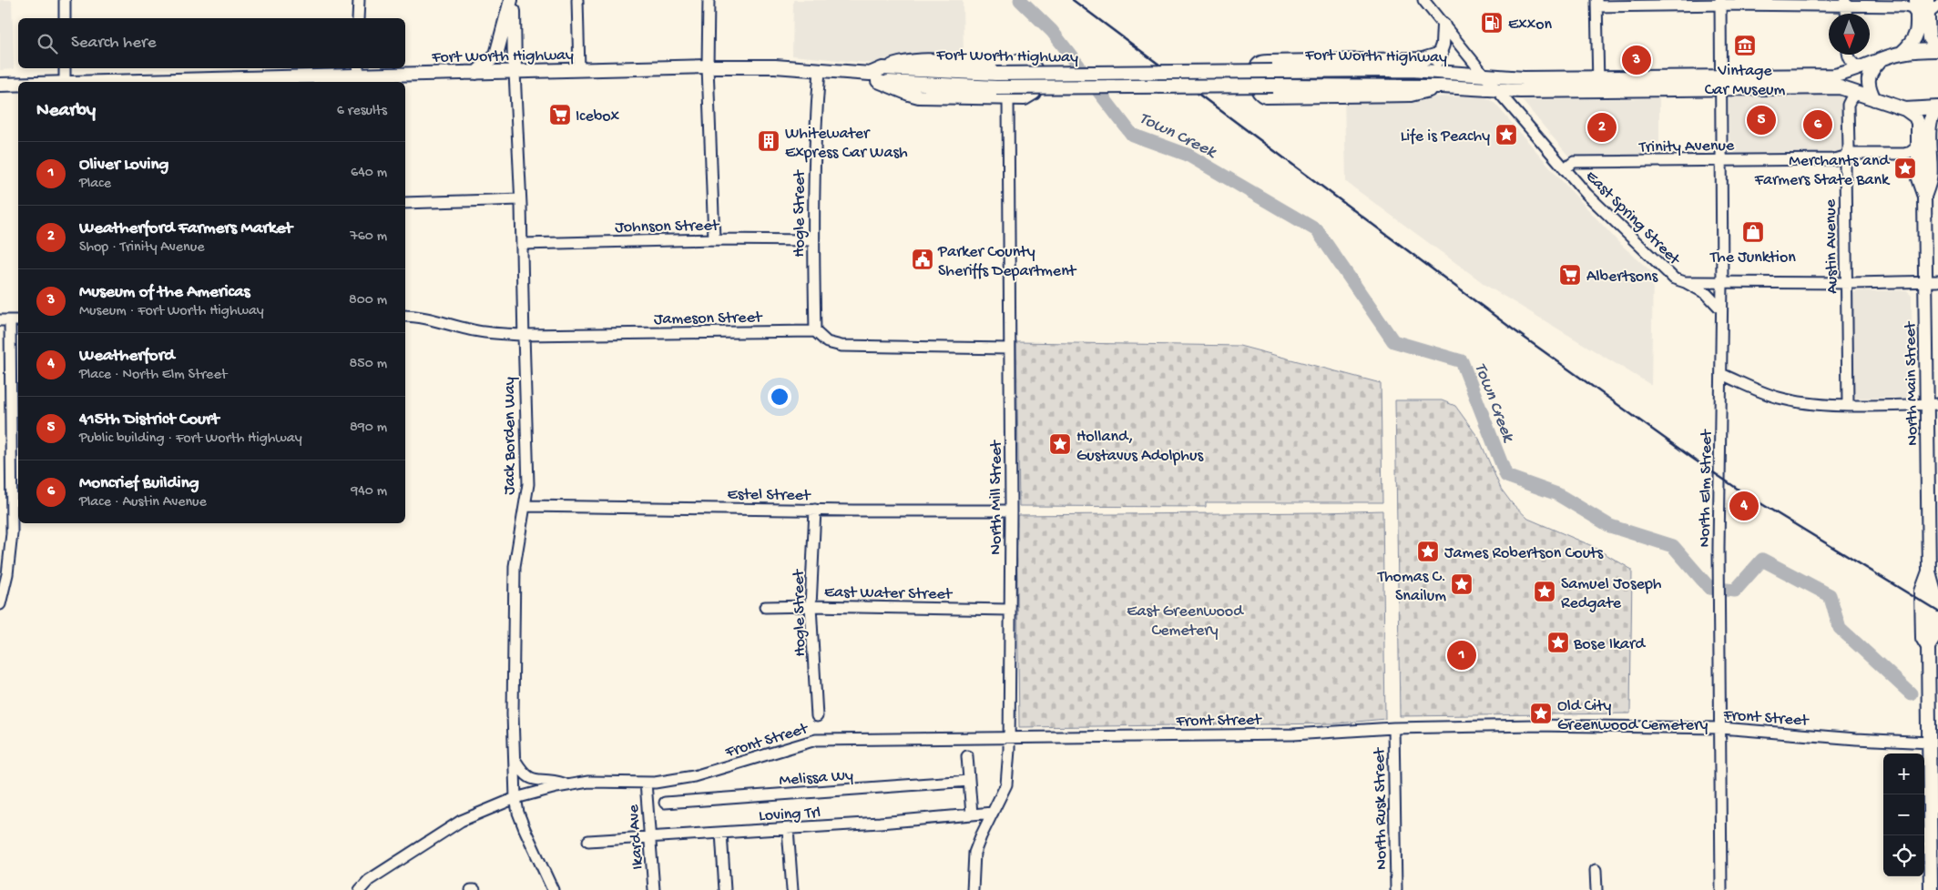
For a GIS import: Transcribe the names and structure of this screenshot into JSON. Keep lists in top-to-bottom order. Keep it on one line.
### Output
{"streets":{"main road":["Fort Worth Highway","North Main Street","Jack Borden Way"],"street":["Trinity Avenue","Hogle Street","East Spring Street","Johnson Street","Austin Avenue","Jameson Street","North Elm Street","Estel Street","North Mill Street","East Water Street","Front Street","Melissa Wy","North Rusk Street","Loving Trl","Ikard Ave"]},"crossings":[["Fort Worth Highway","Hogle Street"],["Fort Worth Highway","East Spring Street"],["Fort Worth Highway","Austin Avenue"],["Fort Worth Highway","North Main Street"],["Fort Worth Highway","Jack Borden Way"],["Fort Worth Highway","North Elm Street"],["Trinity Avenue","East Spring Street"],["Trinity Avenue","Austin Avenue"],["Trinity Avenue","North Main Street"],["Trinity Avenue","North Elm Street"],["Hogle Street","Johnson Street"],["Hogle Street","Jameson Street"],["Hogle Street","Estel Street"],["Hogle Street","East Water Street"],["East Spring Street","Austin Avenue"],["East Spring Street","North Main Street"],["East Spring Street","North Elm Street"],["Johnson Street","Jack Borden Way"],["Jameson Street","Jack Borden Way"],["North Main Street","Front Street"],["Jack Borden Way","Estel Street"],["Jack Borden Way","Front Street"],["North Elm Street","Front Street"],["Estel Street","North Mill Street"],["North Mill Street","East Water Street"],["North Mill Street","Front Street"],["North Mill Street","Loving Trl"],["Front Street","North Rusk Street"],["Front Street","Ikard Ave"],["Loving Trl","Ikard Ave"]],"water":["Town Creek"],"parks":["East Greenwood Cemetery"],"places":{"fuel station":["Exxon"],"museum":["Vintage Car Museum"],"supermarket":["Icebox","Albertsons"],"place":["Life is Peachy","Merchants and Farmers State Bank","Holland, Gustavus Adolphus","James Robertson Couts","Thomas C. Snailum","Samuel Joseph Redgate","Bose Ikard","Old City Greenwood Cemetery"],"building":["Whitewater Express Car Wash"],"shop":["The Junktion"],"public building":["Parker County Sheriffs Department"]},"north":"bottom","page":{"search":"Search here","pins":["3","5","6","2","4","1"],"heading":["Nearby","6 results"],"list":[{"mark":"1","name":"Oliver Loving","note":"Place","value":"640 m"},{"mark":"2","name":"Weatherford Farmers Market","note":"Shop · Trinity Avenue","value":"760 m"},{"mark":"3","name":"Museum of the Americas","note":"Museum · Fort Worth Highway","value":"800 m"},{"mark":"4","name":"Weatherford","note":"Place · North Elm Street","value":"850 m"},{"mark":"5","name":"415th District Court","note":"Public building · Fort Worth Highway","value":"890 m"},{"mark":"6","name":"Moncrief Building","note":"Place · Austin Avenue","value":"940 m"}],"map_buttons":["+","−"]}}
